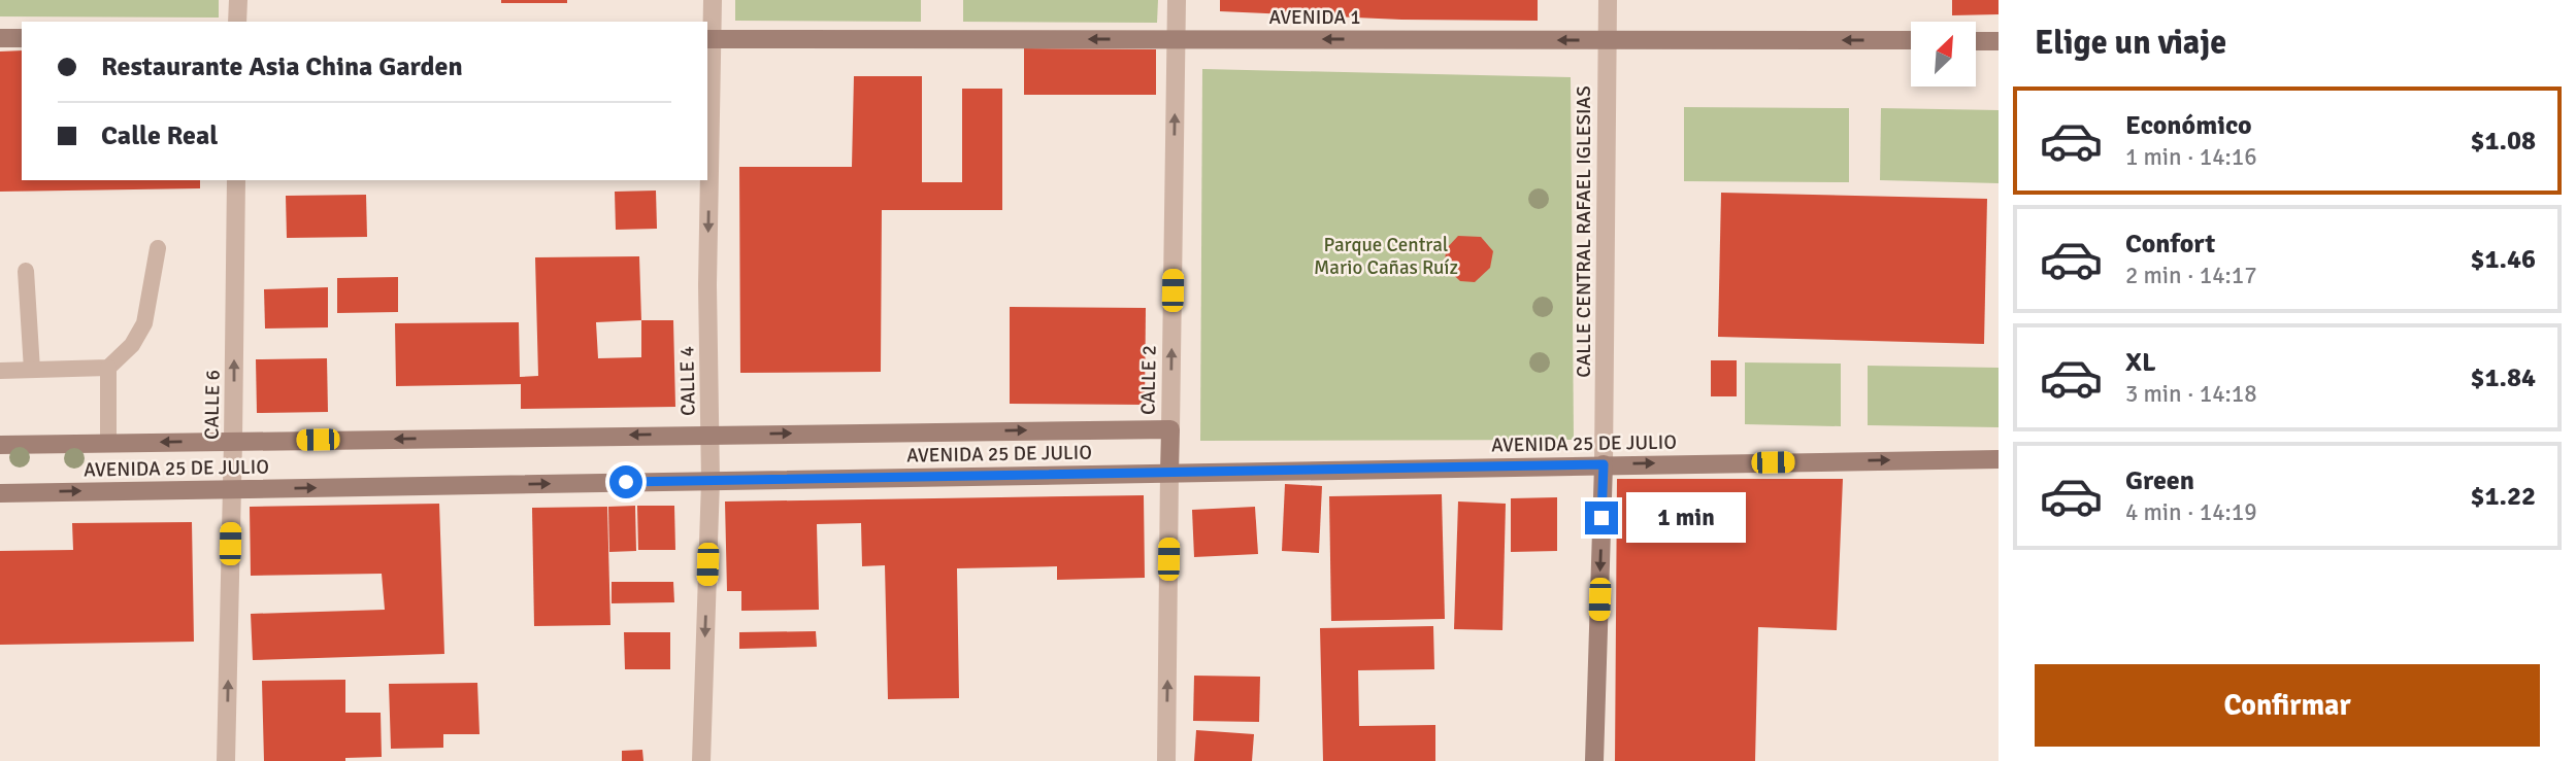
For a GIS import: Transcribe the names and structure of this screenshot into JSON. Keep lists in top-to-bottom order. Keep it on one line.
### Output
{"streets":{"street":["AVENIDA 1","CALLE CENTRAL RAFAEL IGLESIAS","CALLE 2","CALLE 4","CALLE 6","AVENIDA 25 DE JULIO"]},"crossings":[["AVENIDA 1","CALLE CENTRAL RAFAEL IGLESIAS"],["AVENIDA 1","CALLE 2"],["AVENIDA 1","CALLE 4"],["CALLE CENTRAL RAFAEL IGLESIAS","AVENIDA 25 DE JULIO"],["CALLE 2","AVENIDA 25 DE JULIO"],["CALLE 4","AVENIDA 25 DE JULIO"],["CALLE 6","AVENIDA 25 DE JULIO"]],"one_way":["AVENIDA 1","CALLE 2","CALLE 4","CALLE 6"],"parks":["Parque Central Mario Cañas Ruíz"],"north":"top right","page":{"heading":"Elige un viaje","banner":["Restaurante Asia China Garden","Calle Real"],"list":[{"name":"Económico","note":"1 min · 14:16","value":"$1.08"},{"name":"Confort","note":"2 min · 14:17","value":"$1.46"},{"name":"XL","note":"3 min · 14:18","value":"$1.84"},{"name":"Green","note":"4 min · 14:19","value":"$1.22"}],"bubble":"1 min","buttons":"Confirmar"}}
